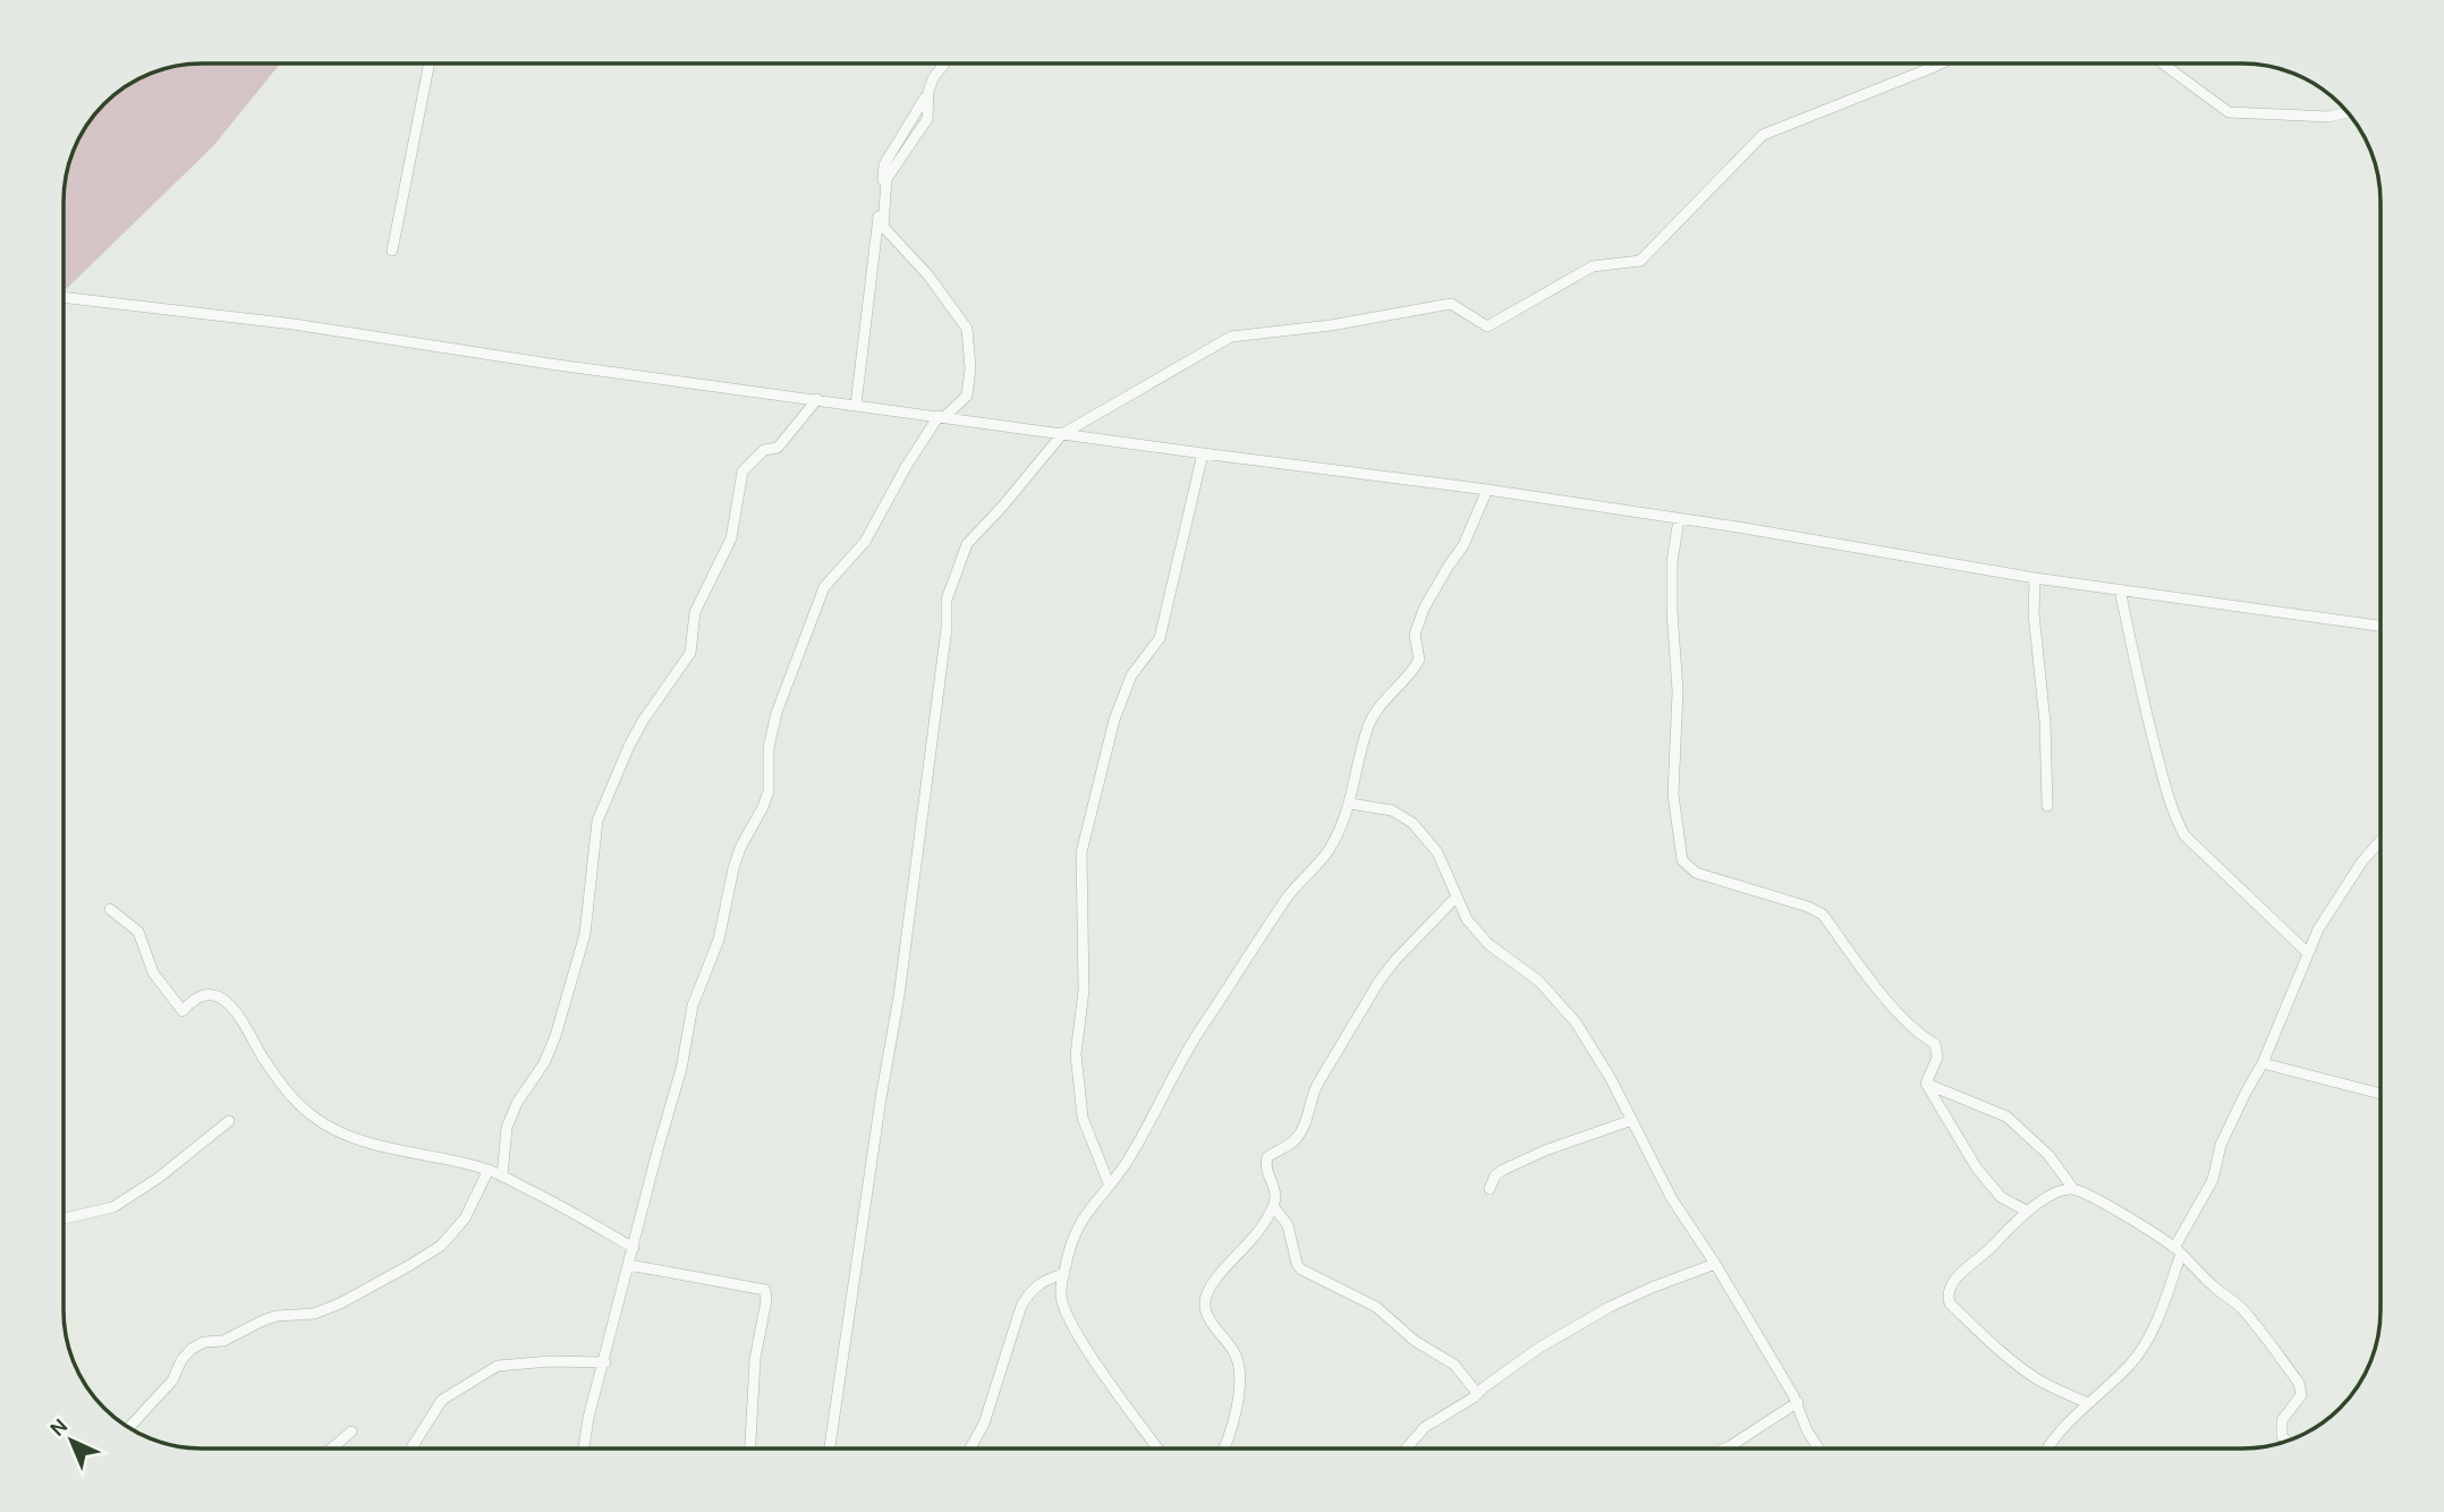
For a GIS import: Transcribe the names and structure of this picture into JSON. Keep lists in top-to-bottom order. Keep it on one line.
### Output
{"north":"top left"}
